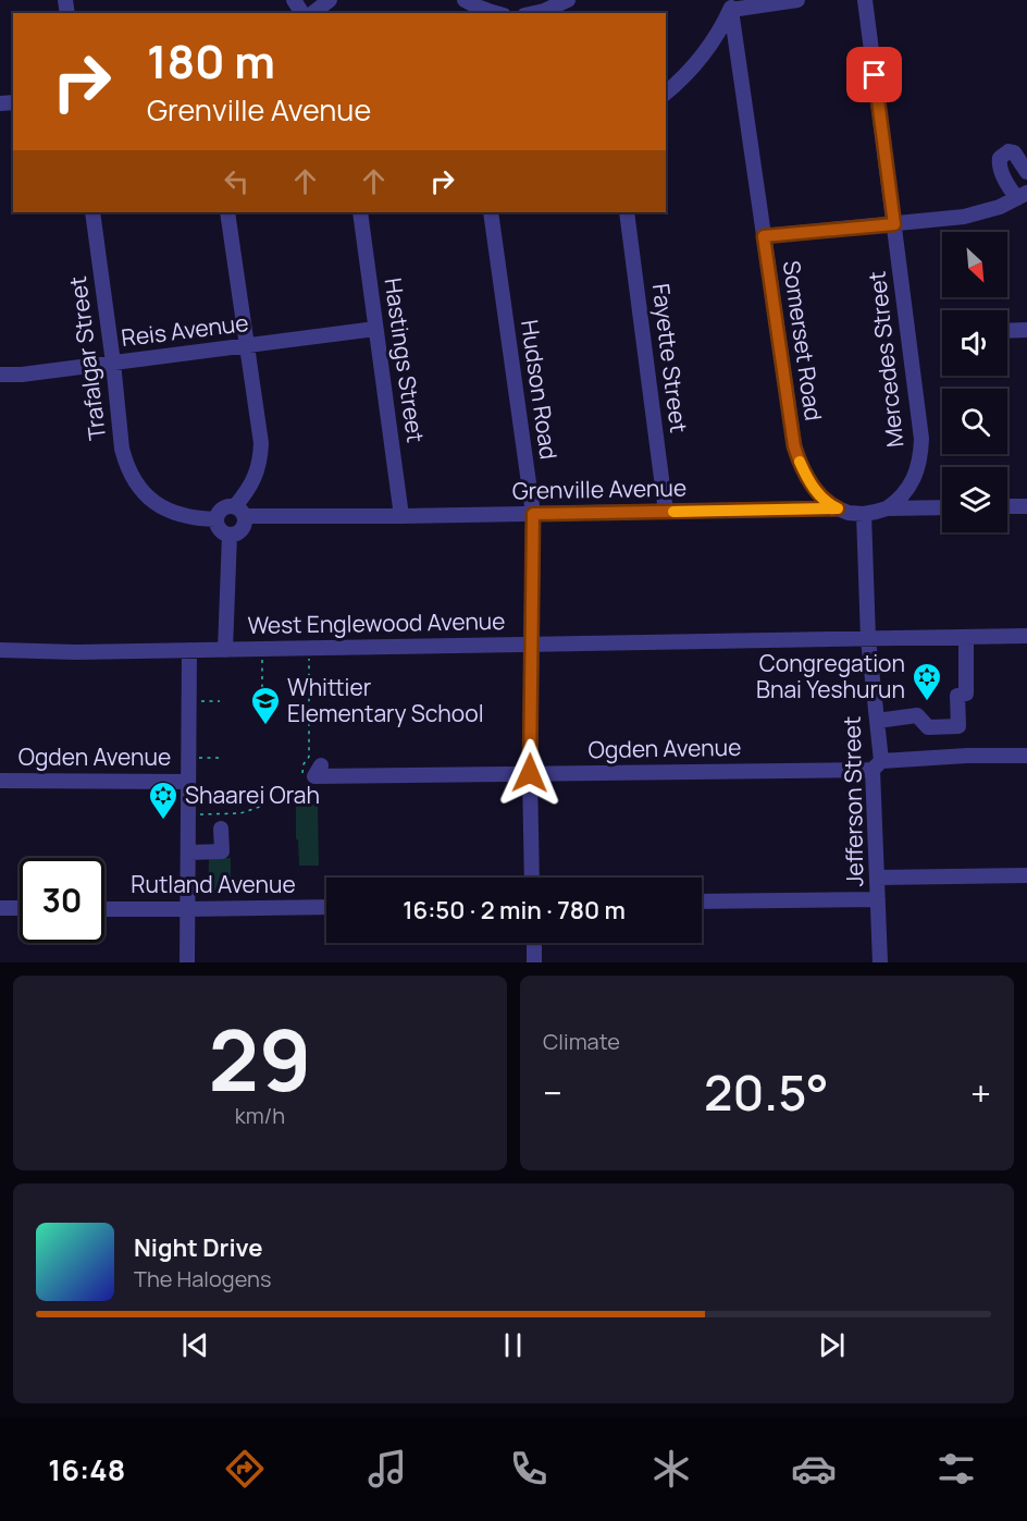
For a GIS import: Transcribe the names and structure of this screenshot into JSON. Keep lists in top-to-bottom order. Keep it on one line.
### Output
{"streets":{"street":["Reis Avenue","Somerset Road","Trafalgar Street","Fayette Street","Mercedes Street","Hastings Street","Hudson Road","Grenville Avenue","West Englewood Avenue","Ogden Avenue","Jefferson Street","Rutland Avenue"]},"crossings":[["Reis Avenue","Trafalgar Street"],["Reis Avenue","Hastings Street"],["Somerset Road","Grenville Avenue"],["Trafalgar Street","Grenville Avenue"],["Fayette Street","Grenville Avenue"],["Mercedes Street","Grenville Avenue"],["Hastings Street","Grenville Avenue"],["Hudson Road","Grenville Avenue"],["Hudson Road","West Englewood Avenue"],["Hudson Road","Ogden Avenue"],["Grenville Avenue","Jefferson Street"],["West Englewood Avenue","Jefferson Street"],["Ogden Avenue","Jefferson Street"]],"places":{"synagogue":["Congregation Bnai Yeshurun","Shaarei Orah"],"school or university":["Whittier Elementary School"]},"north":"bottom right","page":{"turn":["180 m","Grenville Avenue"],"limit":"30","trip":"16:50 · 2 min · 780 m","tile":[["29","km/h"],"Climate"],"heat":["−","20.5°","+"],"song":["Night Drive","The Halogens"],"tabs":"16:48"}}
